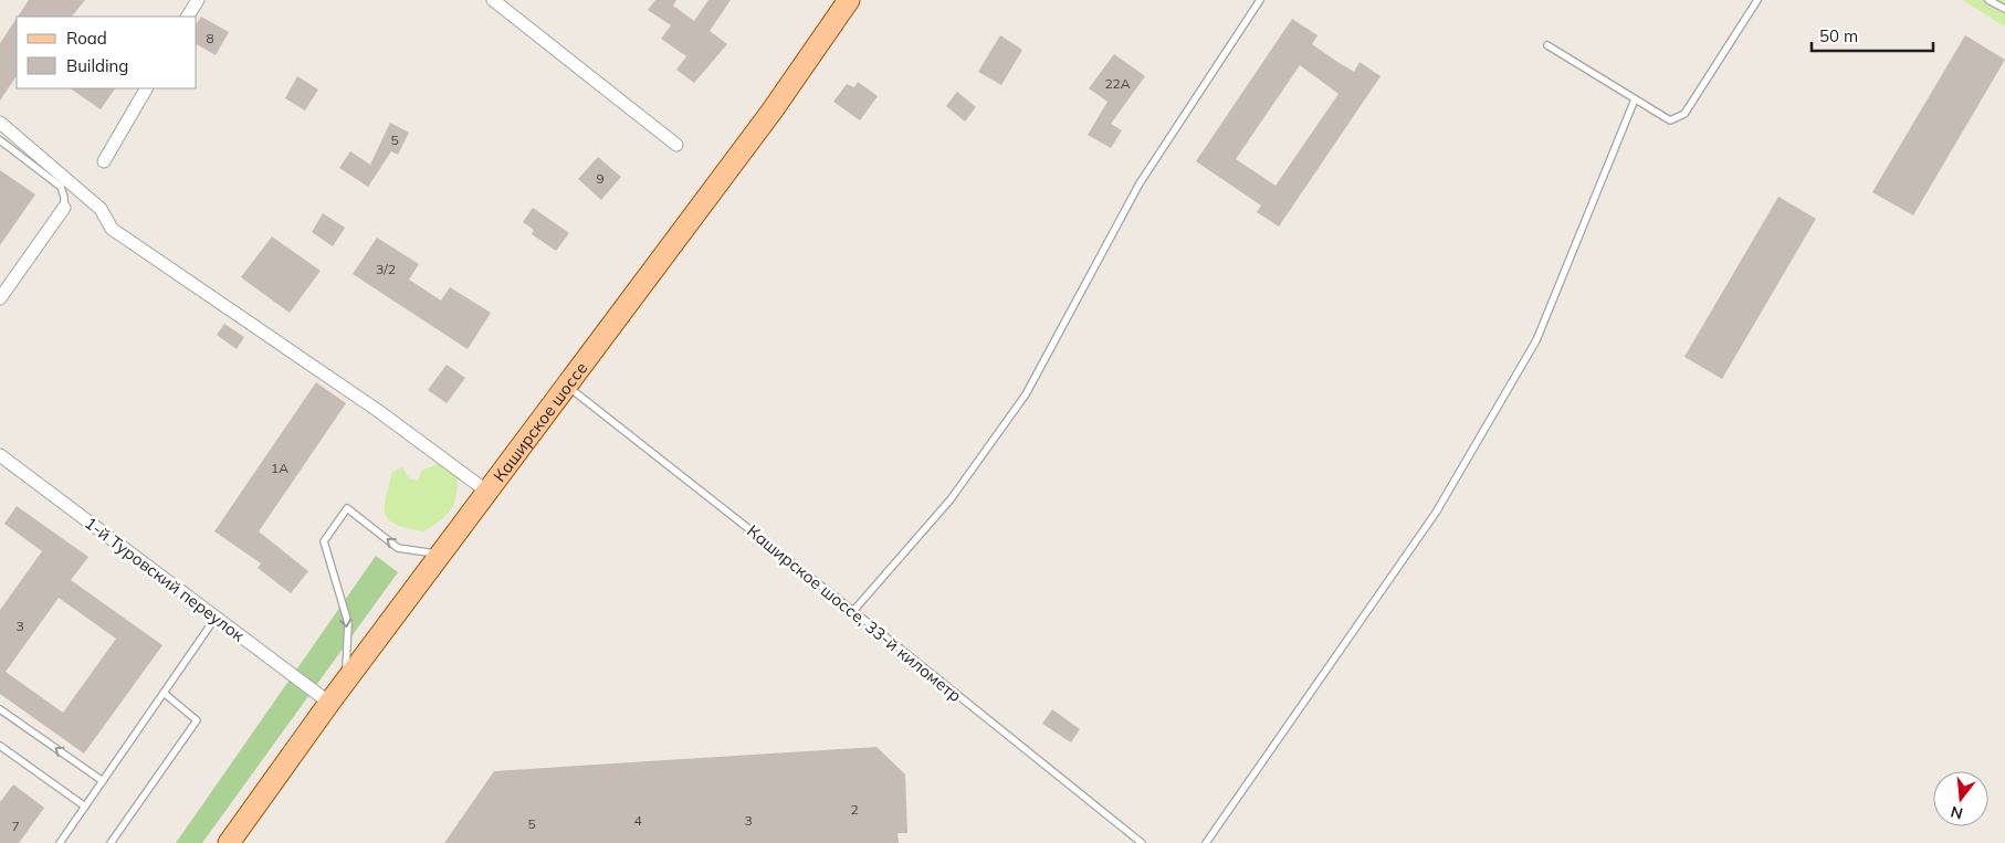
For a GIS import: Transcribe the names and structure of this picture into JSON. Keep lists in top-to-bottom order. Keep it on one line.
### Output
{"streets":{"main road":["Каширское шоссе"],"street":["1-й Туровский переулок"],"lane":["Каширское шоссе, 33-й километр"]},"crossings":[["Каширское шоссе","1-й Туровский переулок"],["Каширское шоссе","Каширское шоссе, 33-й километр"]],"house_numbers":["8","22А","5","9","3/2","1А","3","2","4","3","5","7"],"legend":["Road","Building"],"scale_bar":"50 m","north":"bottom"}
